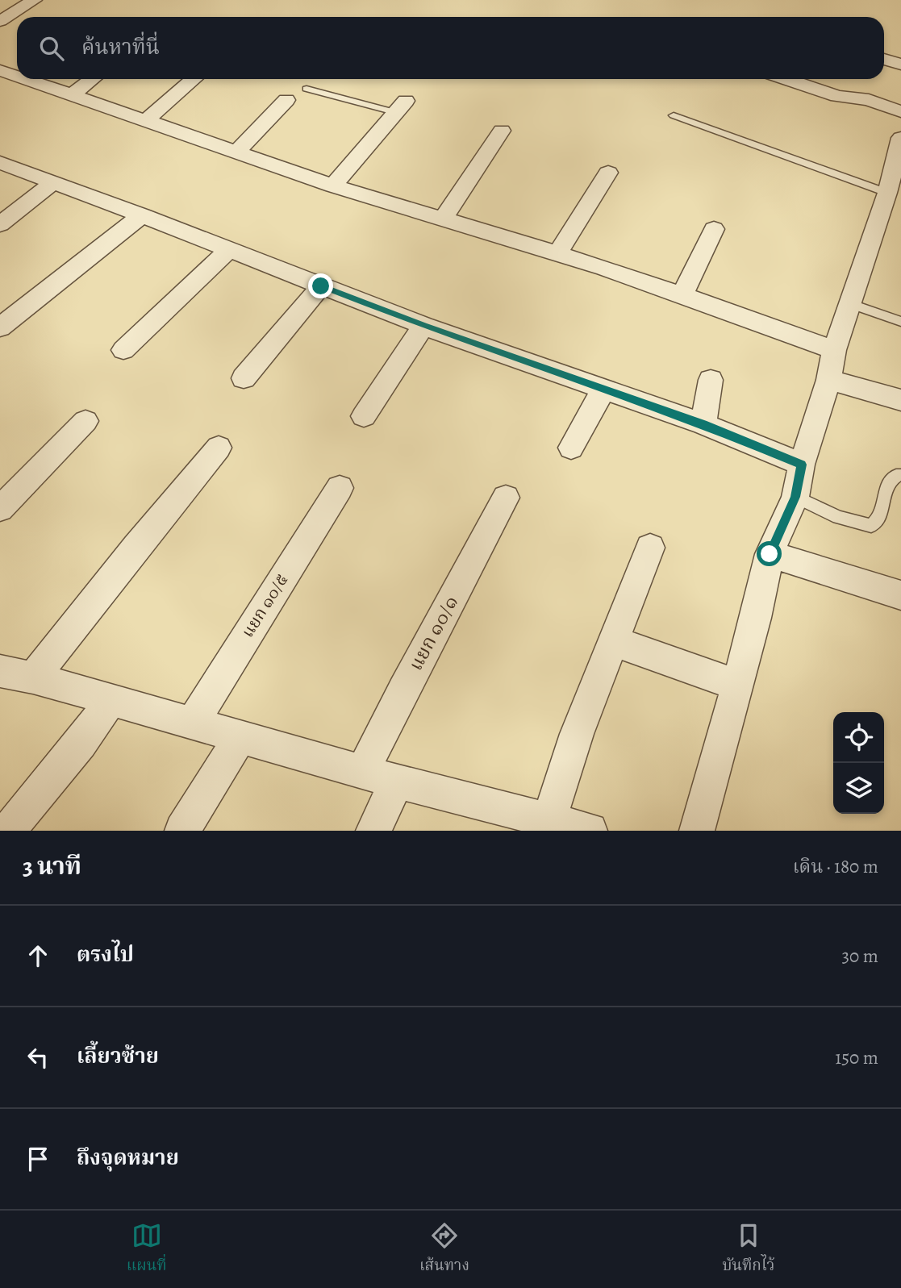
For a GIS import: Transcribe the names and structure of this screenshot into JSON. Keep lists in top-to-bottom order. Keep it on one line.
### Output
{"streets":{"street":["แยก ๑๐/๕","แยก ๑๐/๑"]},"page":{"search":"ค้นหาที่นี่","heading":["3 นาที","เดิน · 180 m"],"list":[["ตรงไป","30 m"],["เลี้ยวซ้าย","150 m"],"ถึงจุดหมาย"],"nav":["แผนที่","เส้นทาง","บันทึกไว้"]}}
